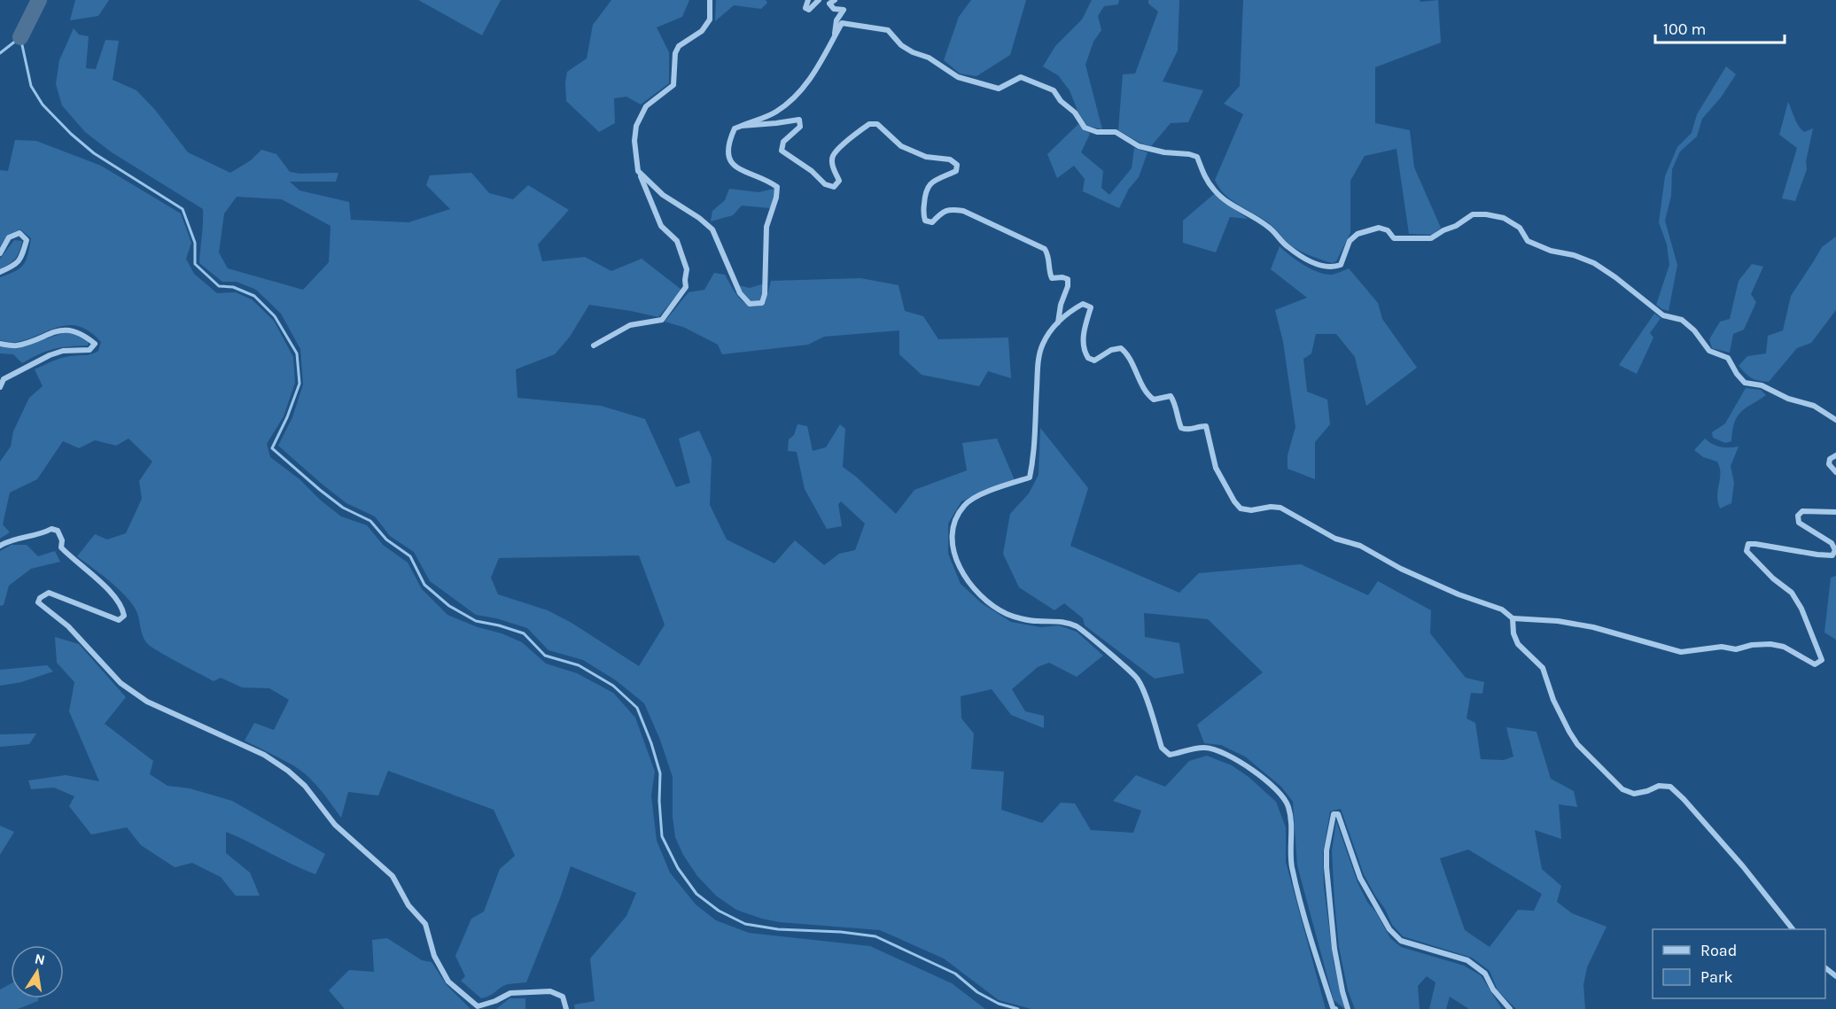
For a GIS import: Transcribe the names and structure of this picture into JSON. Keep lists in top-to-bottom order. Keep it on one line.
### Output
{"legend":["Road","Park"],"scale_bar":"100 m","north":"top"}
